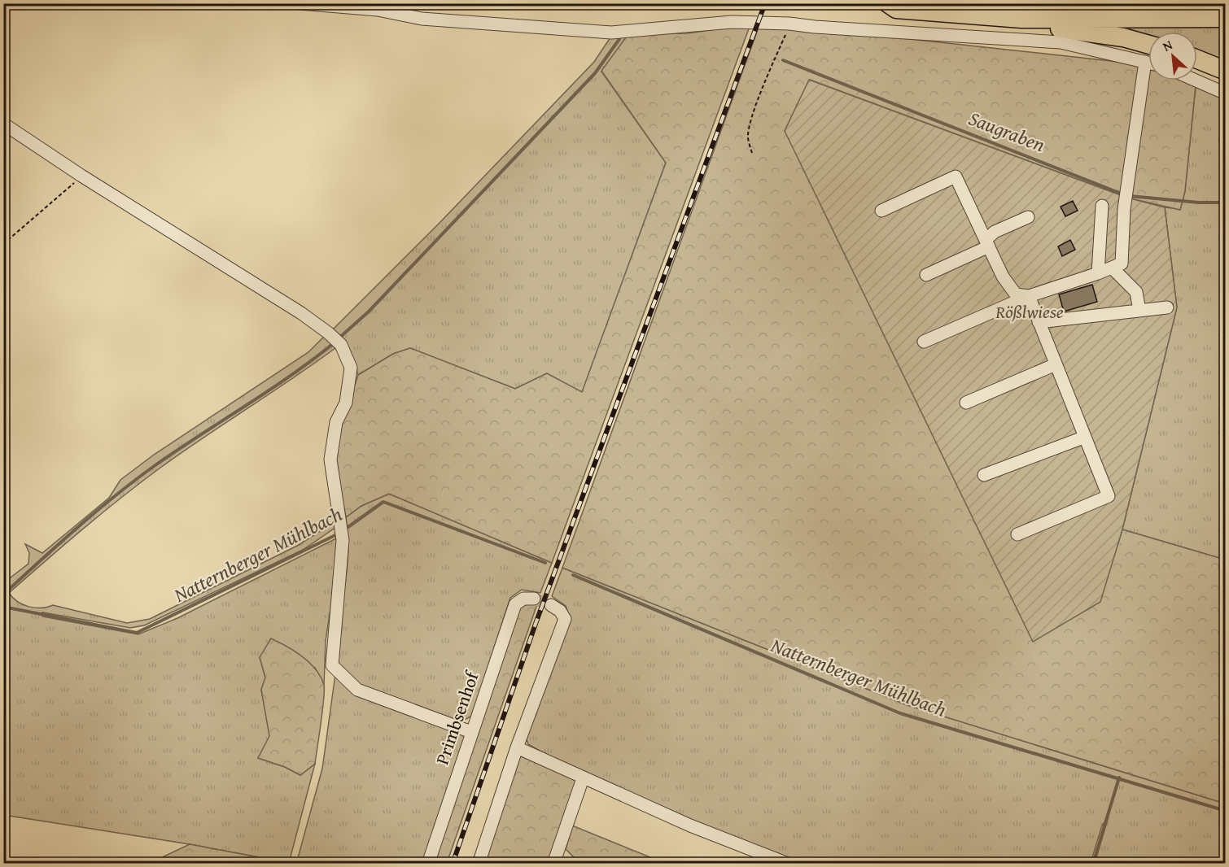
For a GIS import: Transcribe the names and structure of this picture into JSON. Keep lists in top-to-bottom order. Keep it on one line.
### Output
{"streets":{"lane":["Primbsenhof"]},"water":["Saugraben","Natternberger Mühlbach"],"parks":["Rößlwiese"],"north":"top left"}
